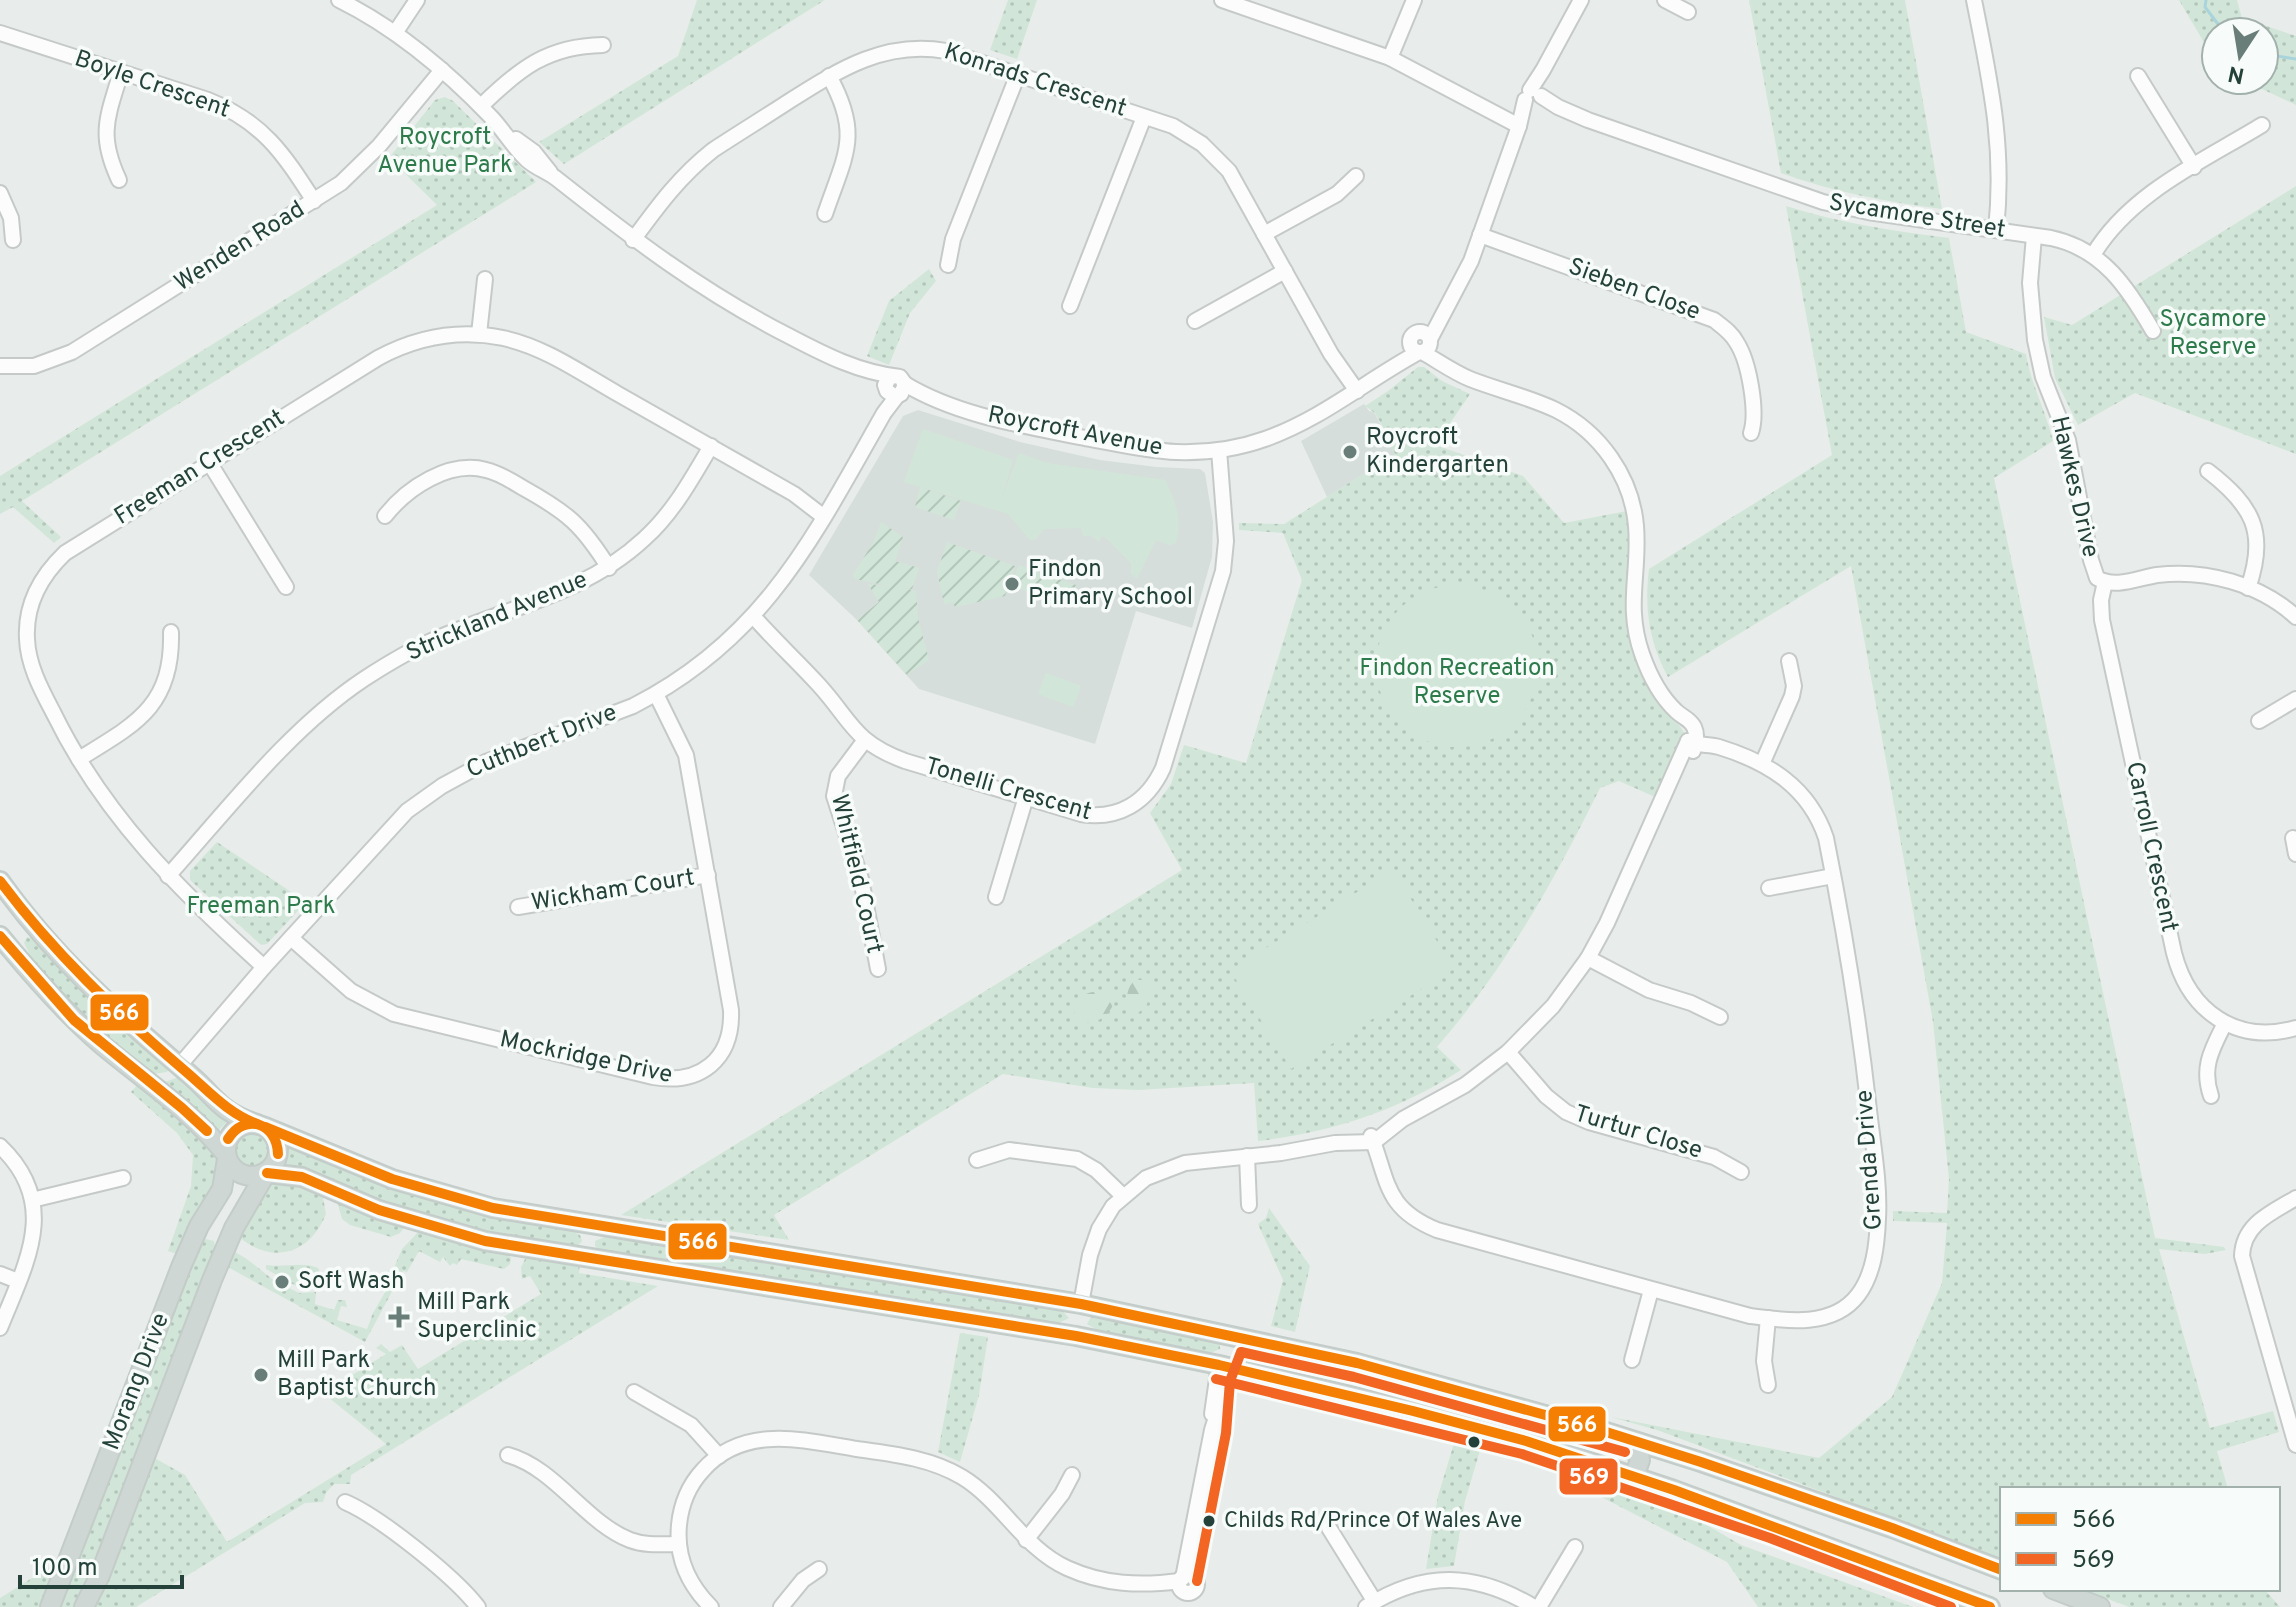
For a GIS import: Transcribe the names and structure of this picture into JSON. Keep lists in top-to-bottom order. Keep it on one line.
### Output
{"streets":{"main road":["Morang Drive"],"street":["Konrads Crescent","Boyle Crescent","Sycamore Street","Wenden Road","Sieben Close","Roycroft Avenue","Freeman Crescent","Hawkes Drive","Strickland Avenue","Cuthbert Drive","Tonelli Crescent","Carroll Crescent","Whitfield Court","Wickham Court","Mockridge Drive","Turtur Close","Grenda Drive"]},"crossings":[["Konrads Crescent","Roycroft Avenue"],["Boyle Crescent","Wenden Road"],["Sycamore Street","Roycroft Avenue"],["Sycamore Street","Hawkes Drive"],["Wenden Road","Roycroft Avenue"],["Sieben Close","Roycroft Avenue"],["Roycroft Avenue","Cuthbert Drive"],["Roycroft Avenue","Tonelli Crescent"],["Freeman Crescent","Strickland Avenue"],["Freeman Crescent","Cuthbert Drive"],["Hawkes Drive","Carroll Crescent"],["Cuthbert Drive","Tonelli Crescent"],["Cuthbert Drive","Mockridge Drive"],["Tonelli Crescent","Whitfield Court"],["Wickham Court","Mockridge Drive"]],"parks":["Roycroft Avenue Park","Sycamore Reserve","Findon Recreation Reserve","Freeman Park"],"places":{"other":["Roycroft Kindergarten","Findon Primary School","Soft Wash","Mill Park Baptist Church","Childs Rd/Prince Of Wales Ave"],"health":["Mill Park Superclinic"]},"lines":["transit line 566","transit line 569"],"legend":["566","569"],"scale_bar":"100 m","north":"bottom"}
